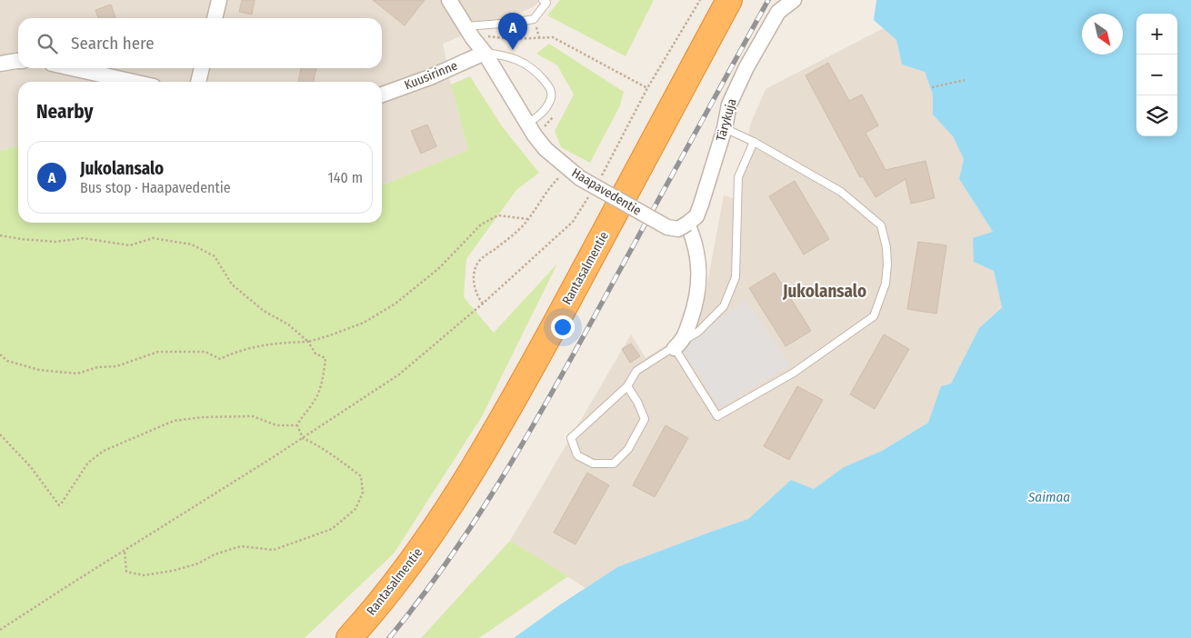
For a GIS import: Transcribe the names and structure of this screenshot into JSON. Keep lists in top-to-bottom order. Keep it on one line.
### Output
{"streets":{"highway":["Rantasalmentie"],"street":["Kuusirinne","Tärykuja","Haapavedentie"]},"crossings":[["Kuusirinne","Haapavedentie"],["Tärykuja","Haapavedentie"]],"districts":["Jukolansalo"],"water":["Saimaa"],"north":"bottom right","page":{"pins":"A","map_buttons":["+","−"],"search":"Search here","heading":"Nearby","list":[{"mark":"A","name":"Jukolansalo","note":"Bus stop · Haapavedentie","value":"140 m"}]}}
